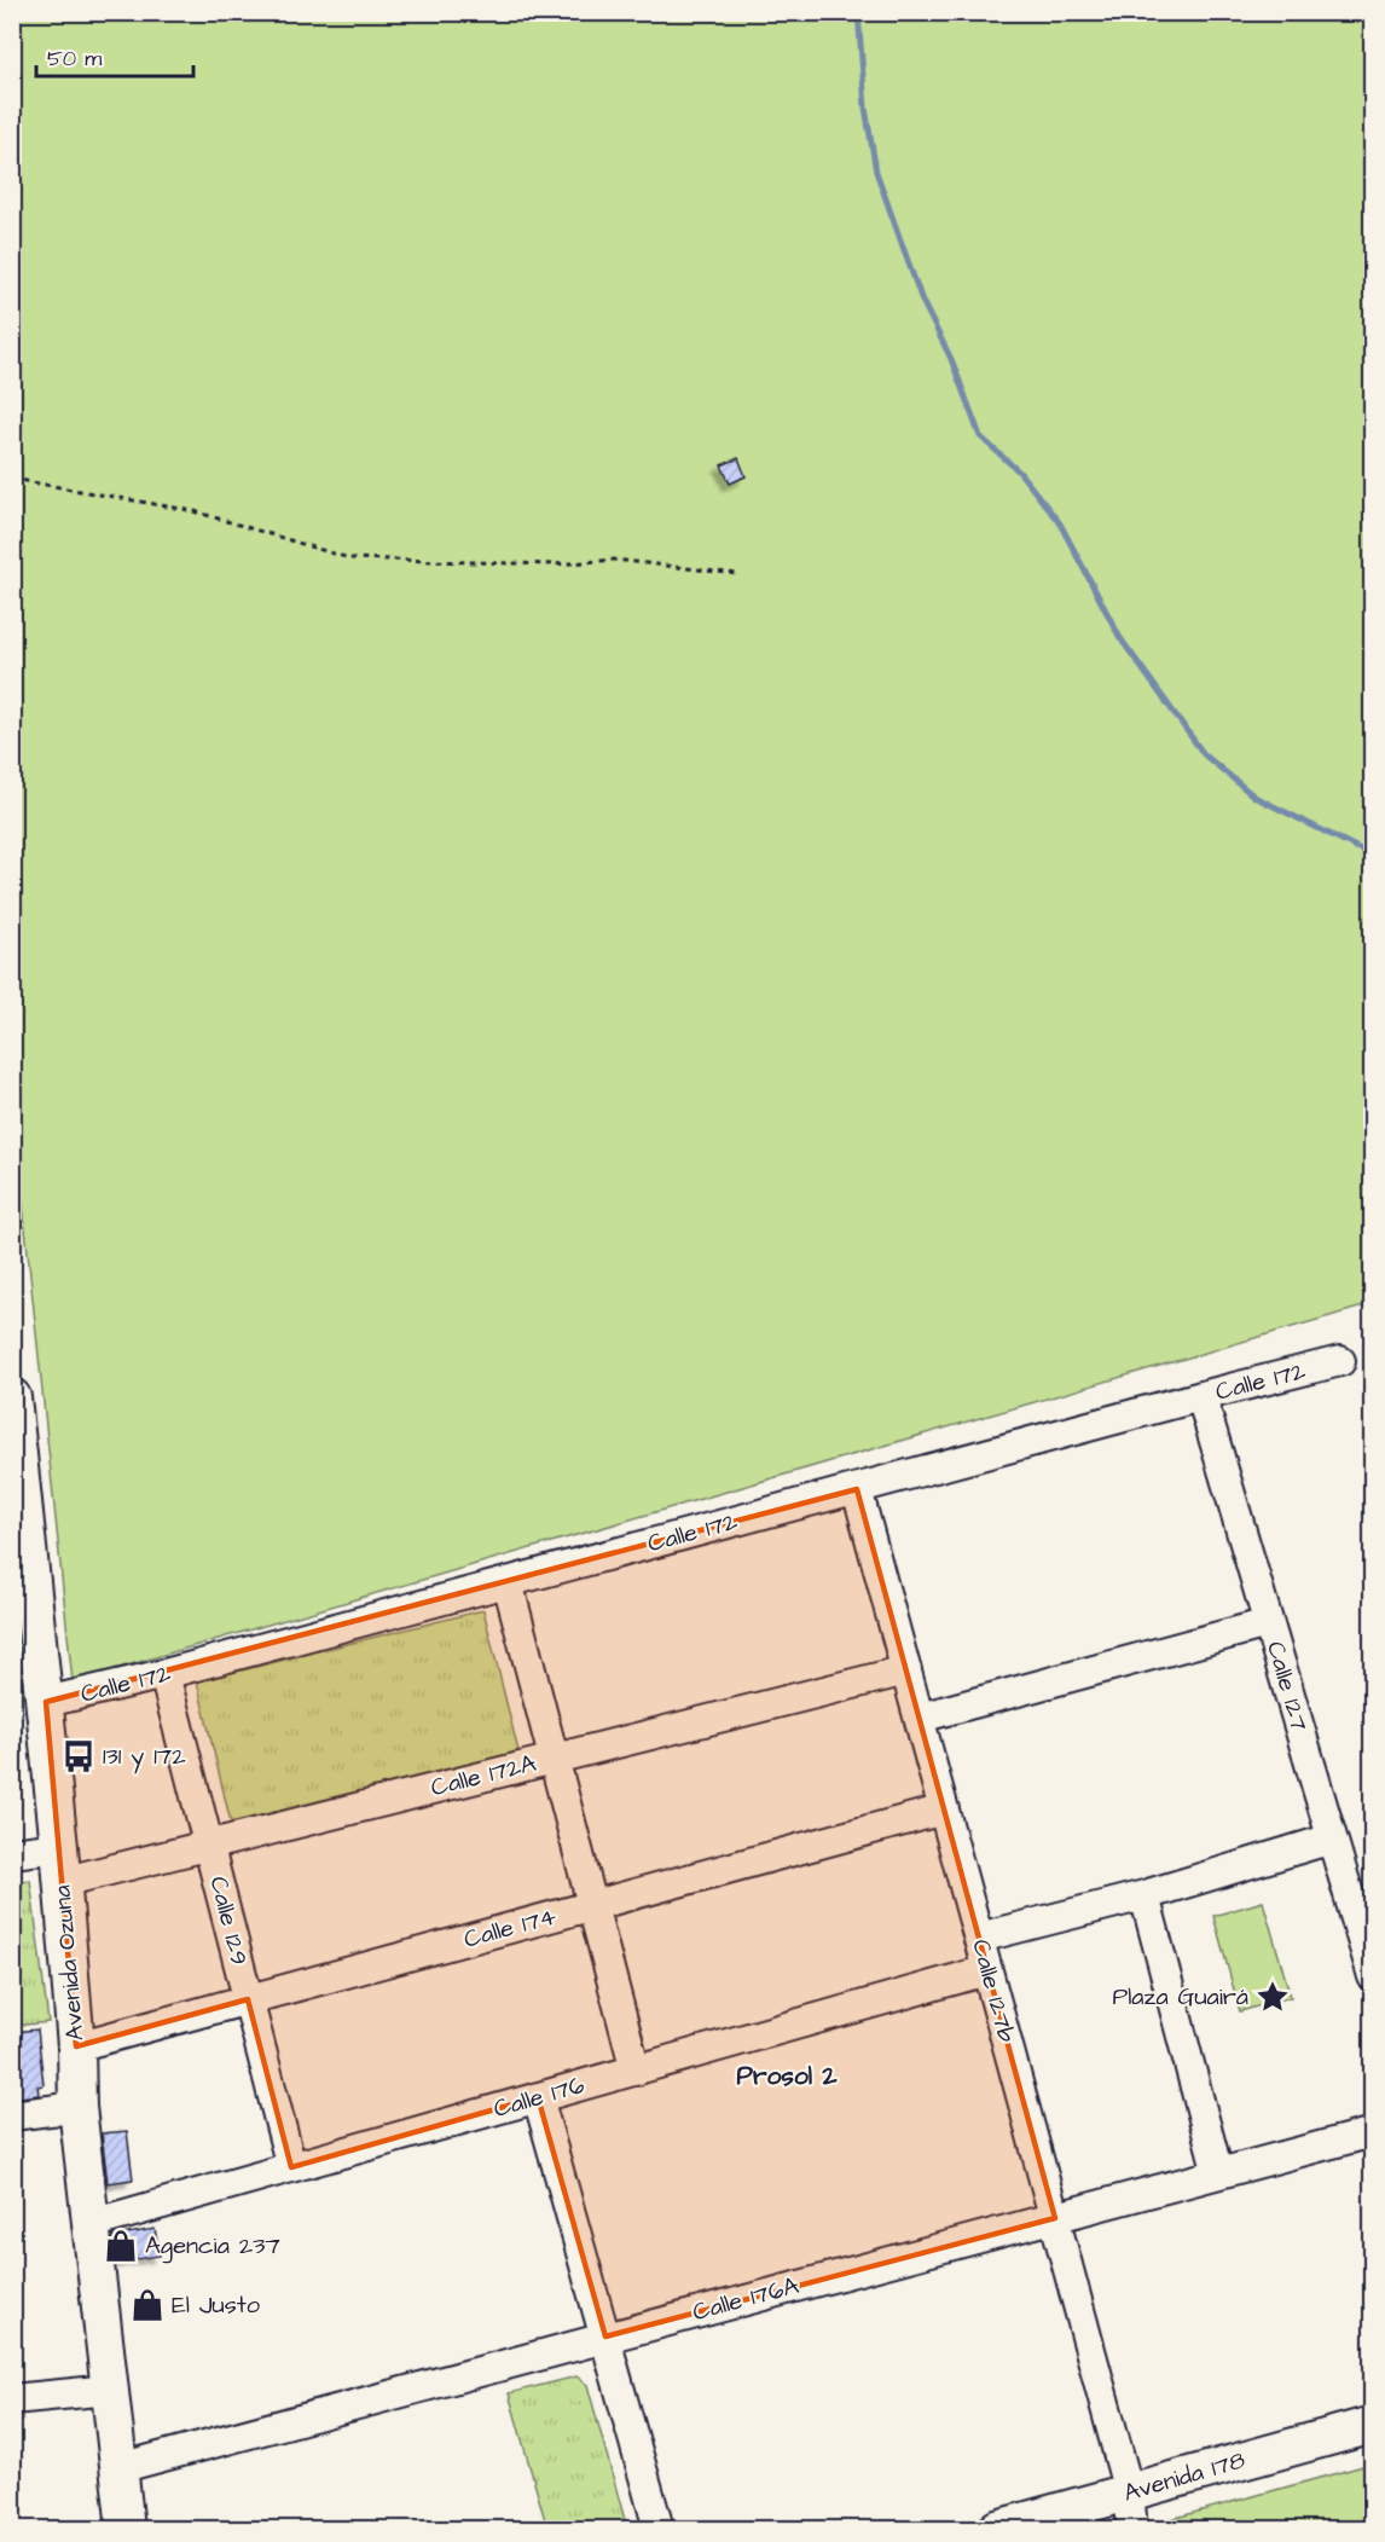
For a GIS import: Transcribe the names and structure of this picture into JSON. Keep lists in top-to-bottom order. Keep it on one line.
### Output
{"streets":{"main road":["Avenida Ozuna","Avenida 178"],"street":["Calle 172","Calle 127","Calle 172A","Calle 129","Calle 174","Calle 127b","Calle 176","Calle 176A"]},"crossings":[["Calle 172","Calle 127"],["Calle 172","Calle 129"],["Calle 172","Avenida Ozuna"],["Calle 172","Calle 127b"],["Calle 172A","Calle 129"],["Calle 172A","Avenida Ozuna"],["Calle 172A","Calle 127b"],["Calle 129","Calle 174"],["Calle 129","Calle 176"],["Calle 174","Avenida Ozuna"],["Calle 174","Calle 127b"],["Avenida Ozuna","Calle 176"],["Avenida Ozuna","Calle 176A"],["Calle 127b","Calle 176"],["Calle 127b","Calle 176A"],["Calle 127b","Avenida 178"]],"districts":["Prosol 2"],"places":{"bus stop":["131 y 172"],"place":["Plaza Guairá"],"shop":["Agencia 237","El Justo"]},"scale_bar":"50 m"}
